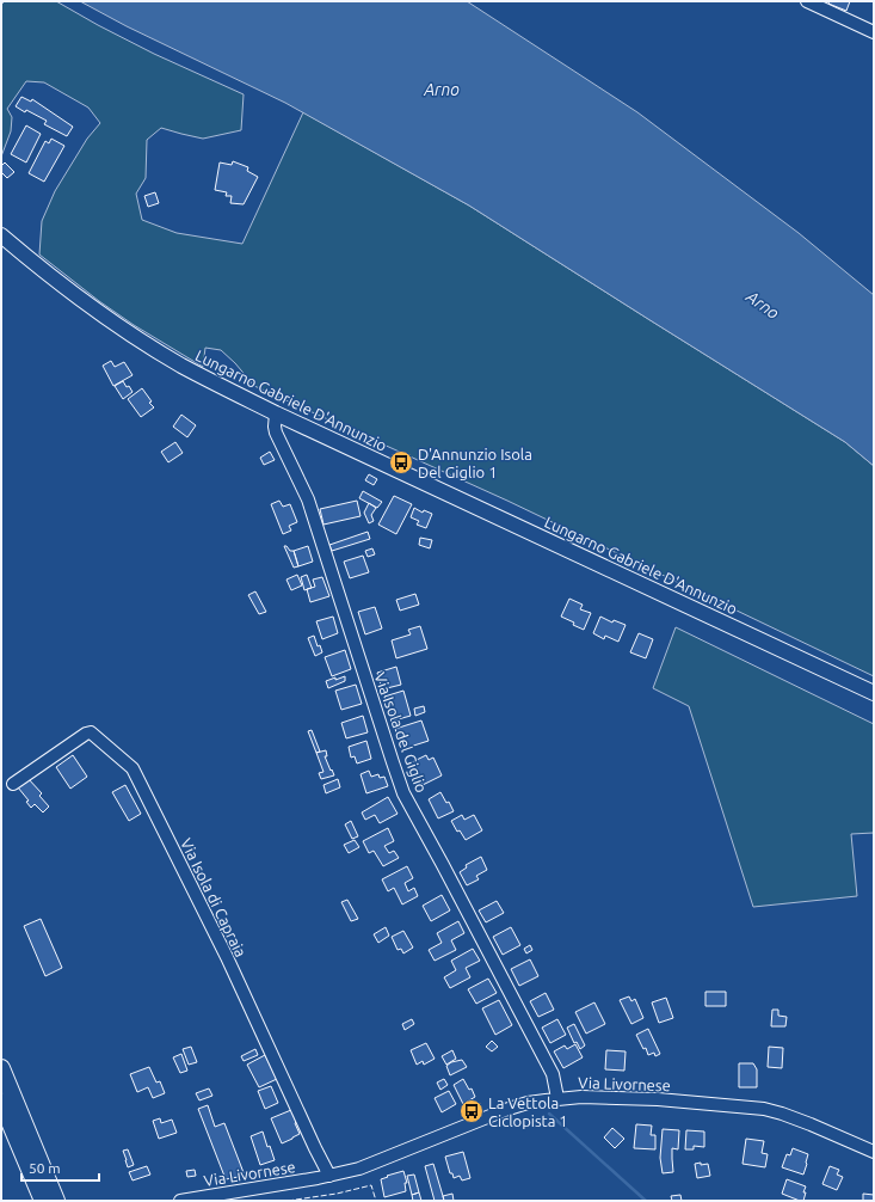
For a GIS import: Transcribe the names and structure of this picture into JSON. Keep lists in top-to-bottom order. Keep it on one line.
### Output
{"streets":{"main road":["Lungarno Gabriele D'Annunzio"],"street":["Via Isola del Giglio","Via Isola di Capraia","Via Livornese"]},"crossings":[["Lungarno Gabriele D'Annunzio","Via Isola del Giglio"],["Via Isola del Giglio","Via Livornese"],["Via Isola di Capraia","Via Livornese"]],"water":["Arno"],"places":{"bus stop":["D'Annunzio Isola Del Giglio 1","La Vettola Ciclopista 1"]},"scale_bar":"50 m"}
